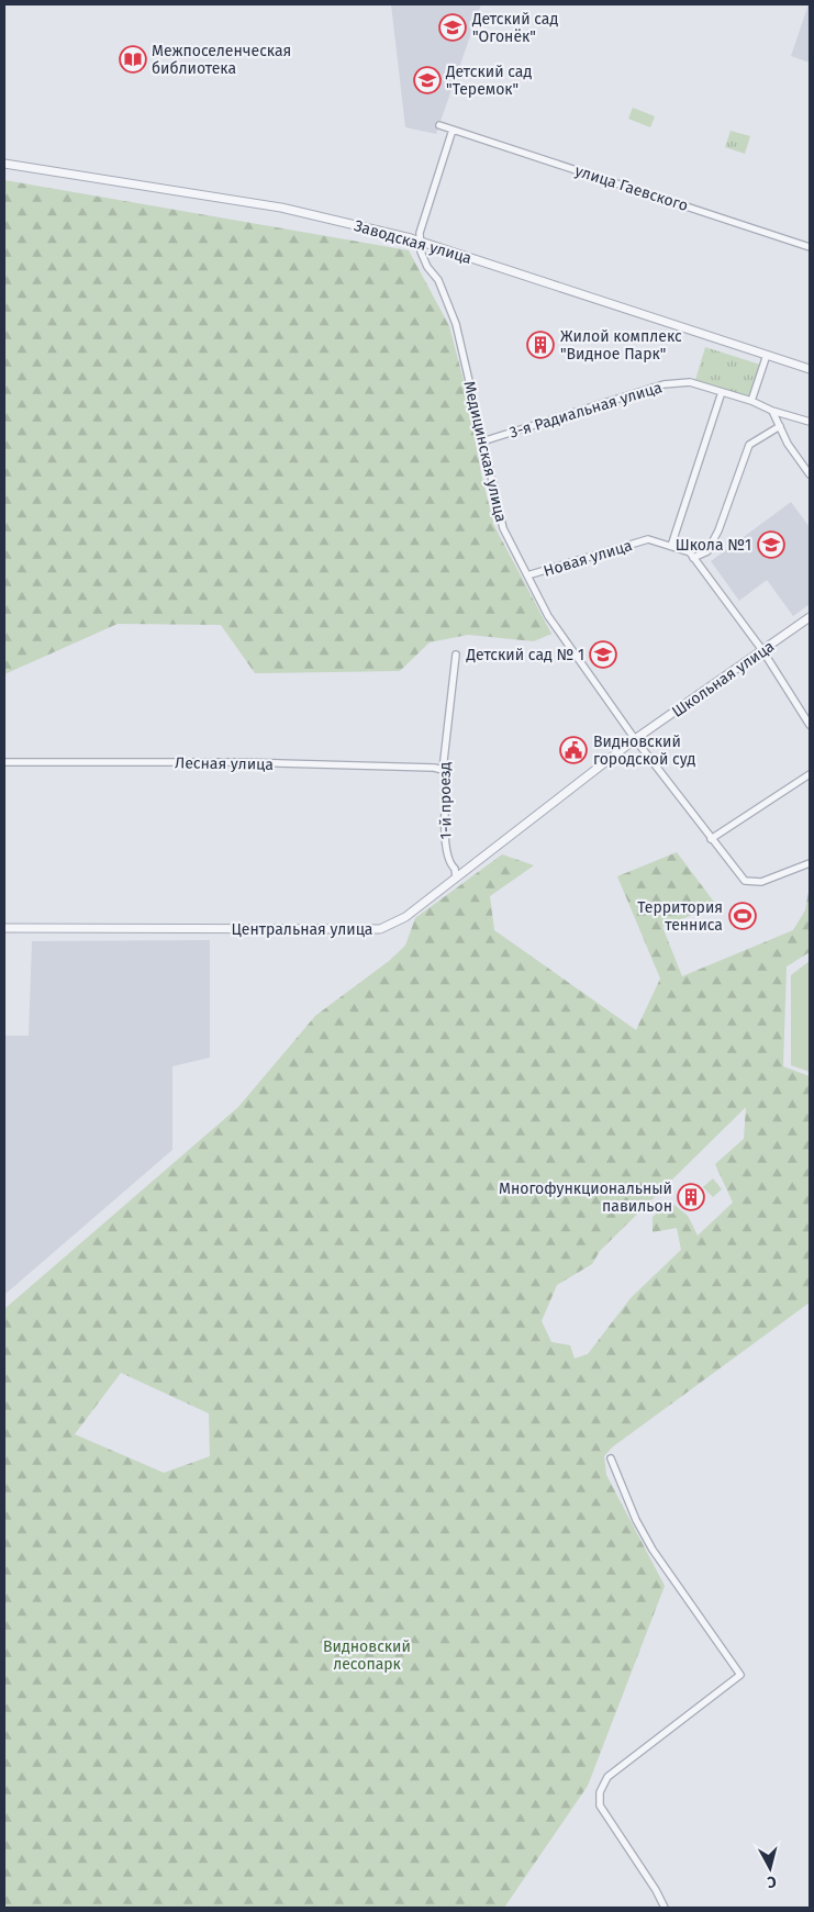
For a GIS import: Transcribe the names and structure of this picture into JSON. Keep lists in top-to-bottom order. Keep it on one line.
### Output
{"streets":{"street":["улица Гаевского","Заводская улица","3-я Радиальная улица","Медицинская улица","Новая улица","Школьная улица","Лесная улица","1-й проезд","Центральная улица"]},"crossings":[["Заводская улица","Медицинская улица"],["3-я Радиальная улица","Медицинская улица"],["Медицинская улица","Новая улица"],["Медицинская улица","Школьная улица"],["Медицинская улица","Центральная улица"],["Новая улица","Школьная улица"],["Школьная улица","Центральная улица"],["Лесная улица","1-й проезд"],["1-й проезд","Центральная улица"]],"parks":["Видновский лесопарк"],"places":{"school or university":["Детский сад \"Огонёк\"","Детский сад \"Теремок\"","Школа №1","Детский сад № 1"],"library":["Межпоселенческая библиотека"],"building":["Жилой комплекс \"Видное Парк\"","Многофункциональный павильон"],"public building":["Видновский городской суд"],"sports":["Территория тенниса"]},"north":"bottom"}
